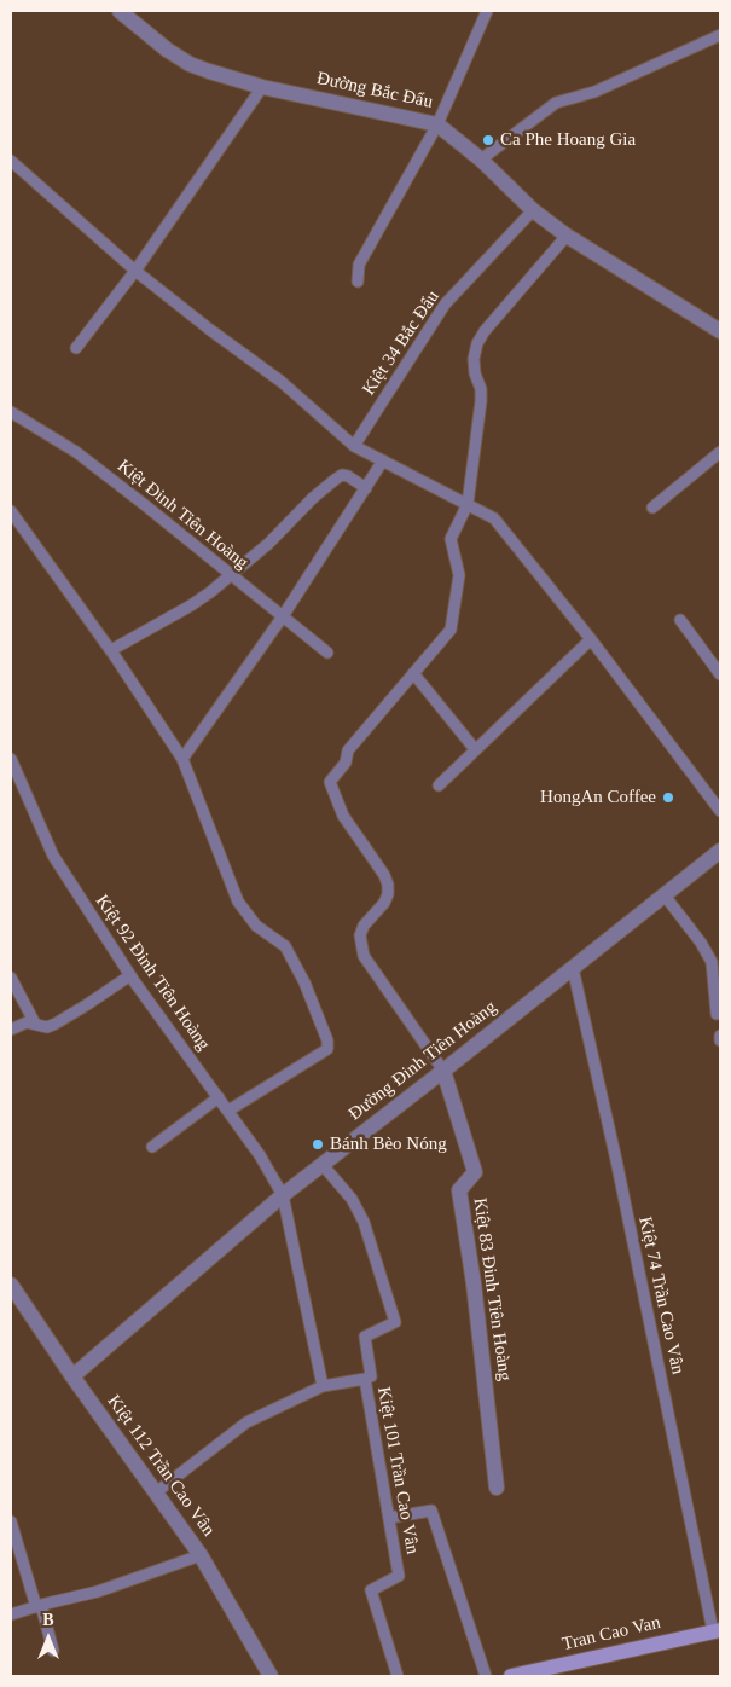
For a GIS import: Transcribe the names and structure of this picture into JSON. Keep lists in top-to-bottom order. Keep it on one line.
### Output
{"streets":{"main road":["Tran Cao Van"],"street":["Đường Bắc Đẩu","Đường Đinh Tiên Hoàng","Kiệt 83 Đinh Tiên Hoàng","Kiệt 112 Trần Cao Vân"],"lane":["Kiệt 34 Bắc Đẩu","Kiệt Đinh Tiên Hoàng","Kiệt 92 Đinh Tiên Hoàng","Kiệt 74 Trần Cao Vân","Kiệt 101 Trần Cao Vân"]},"crossings":[["Đường Bắc Đẩu","Kiệt 34 Bắc Đẩu"],["Kiệt 92 Đinh Tiên Hoàng","Đường Đinh Tiên Hoàng"],["Đường Đinh Tiên Hoàng","Kiệt 83 Đinh Tiên Hoàng"],["Đường Đinh Tiên Hoàng","Kiệt 74 Trần Cao Vân"],["Đường Đinh Tiên Hoàng","Kiệt 112 Trần Cao Vân"],["Kiệt 74 Trần Cao Vân","Tran Cao Van"],["Kiệt 112 Trần Cao Vân","Kiệt 101 Trần Cao Vân"]],"places":["Ca Phe Hoang Gia","HongAn Coffee","Bánh Bèo Nóng"],"north":"top"}
